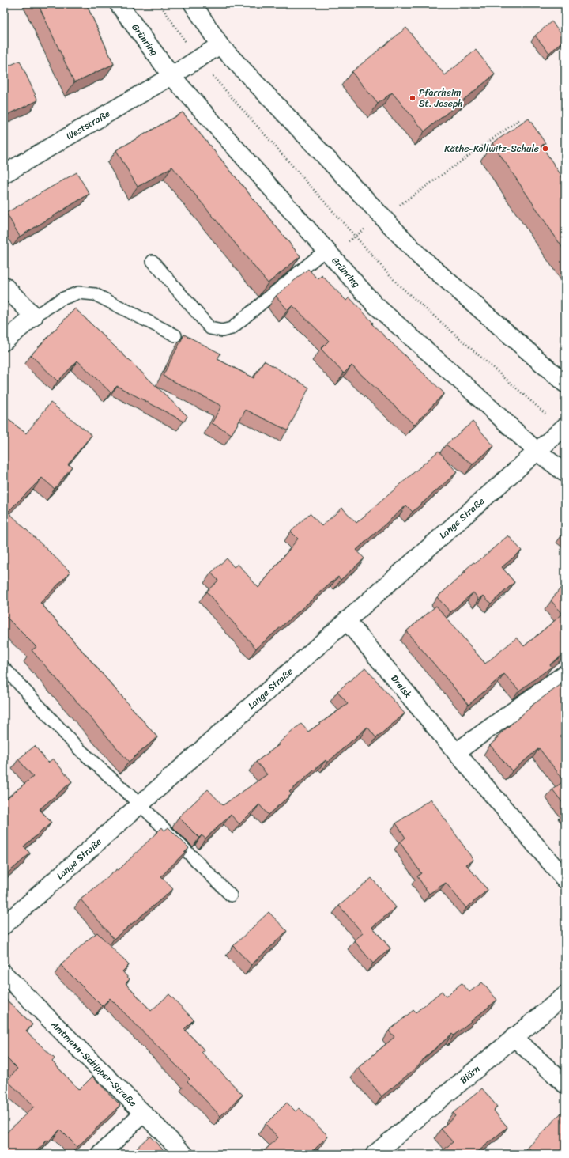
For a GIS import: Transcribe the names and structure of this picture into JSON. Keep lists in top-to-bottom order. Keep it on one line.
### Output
{"streets":{"street":["Grünring","Weststraße","Lange Straße","Dreisk","Amtmann-Schipper-Straße","Biörn"]},"crossings":[["Grünring","Weststraße"],["Grünring","Lange Straße"],["Lange Straße","Dreisk"]],"places":["Pfarrheim St. Joseph","Käthe-Kollwitz-Schule"]}
